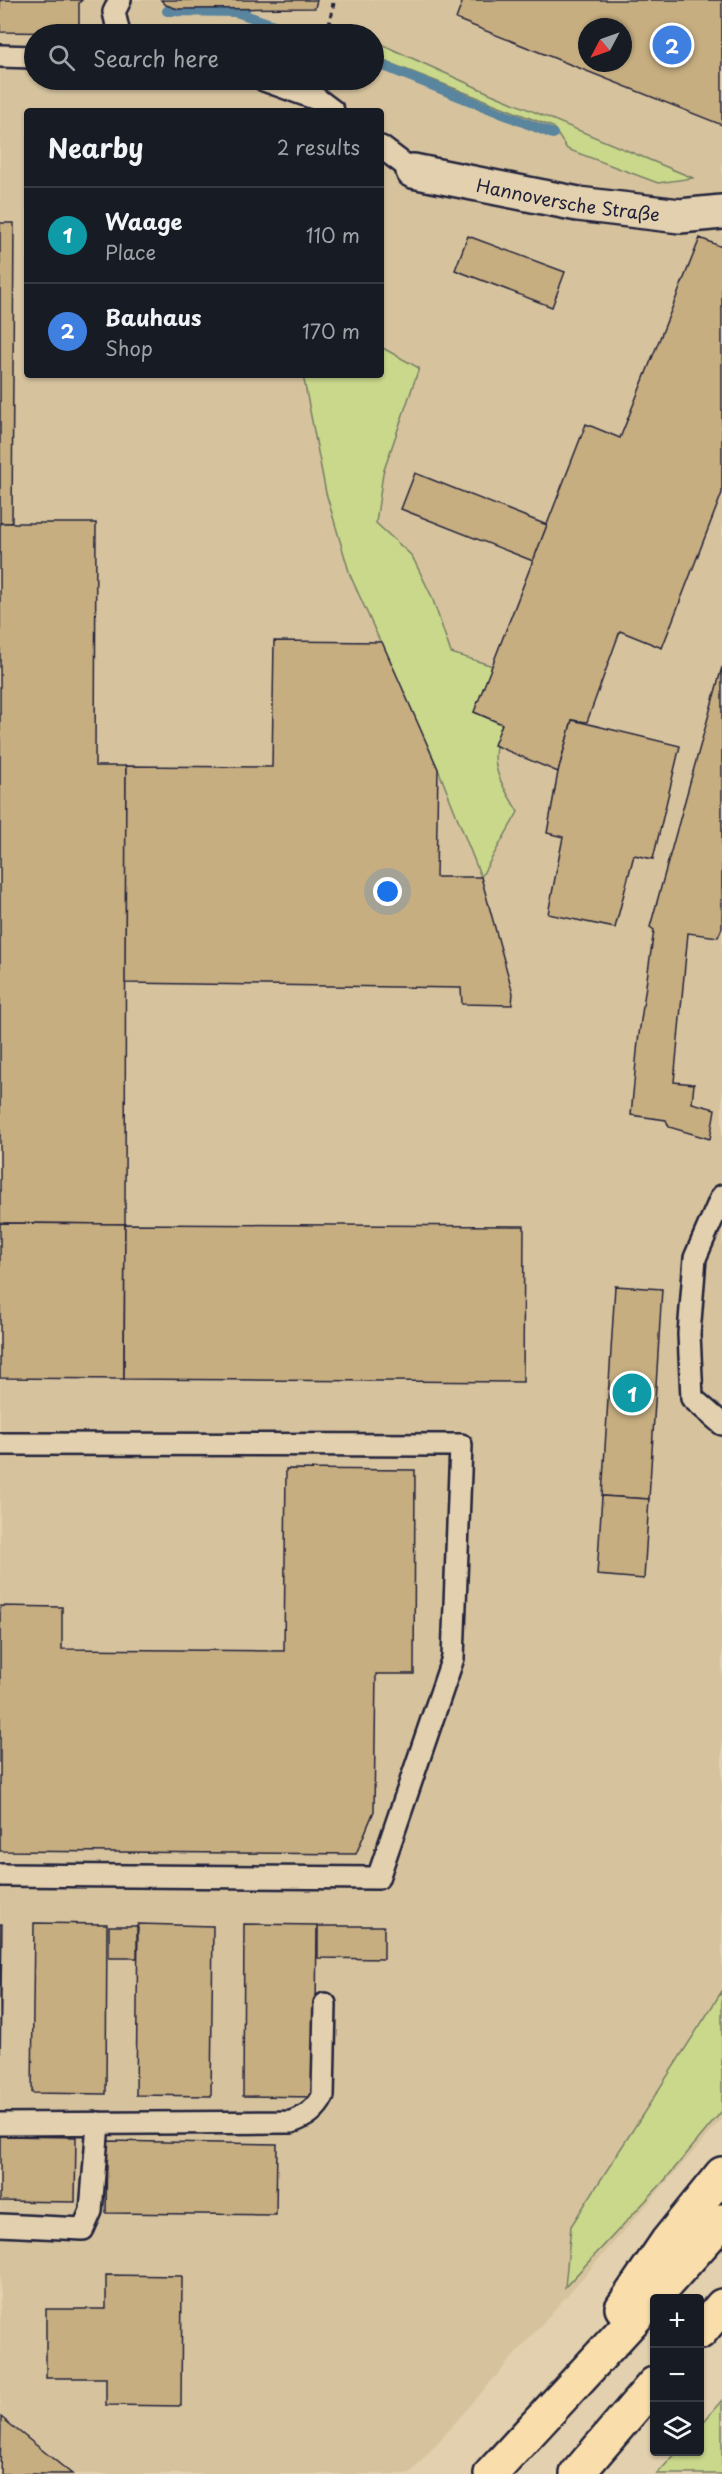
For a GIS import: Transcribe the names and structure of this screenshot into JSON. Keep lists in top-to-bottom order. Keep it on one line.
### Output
{"streets":{"street":["Hannoversche Straße"]},"north":"bottom left","page":{"pins":["2","1"],"search":"Search here","heading":["Nearby","2 results"],"list":[{"mark":"1","name":"Waage","note":"Place","value":"110 m"},{"mark":"2","name":"Bauhaus","note":"Shop","value":"170 m"}],"map_buttons":["+","−"]}}
